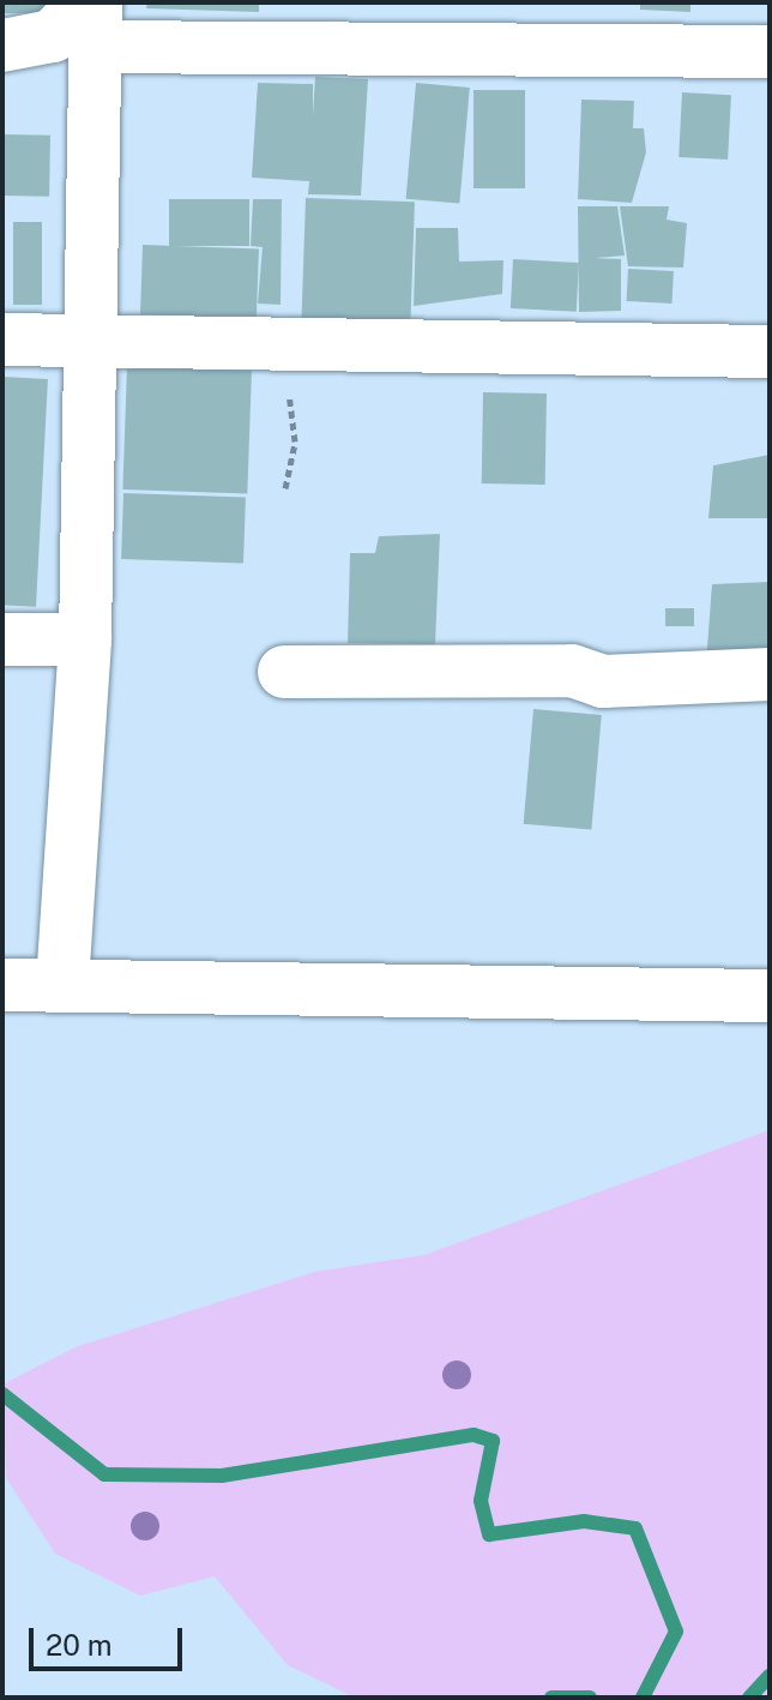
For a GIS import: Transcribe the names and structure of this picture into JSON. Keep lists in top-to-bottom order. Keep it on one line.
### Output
{"scale_bar":"20 m"}
